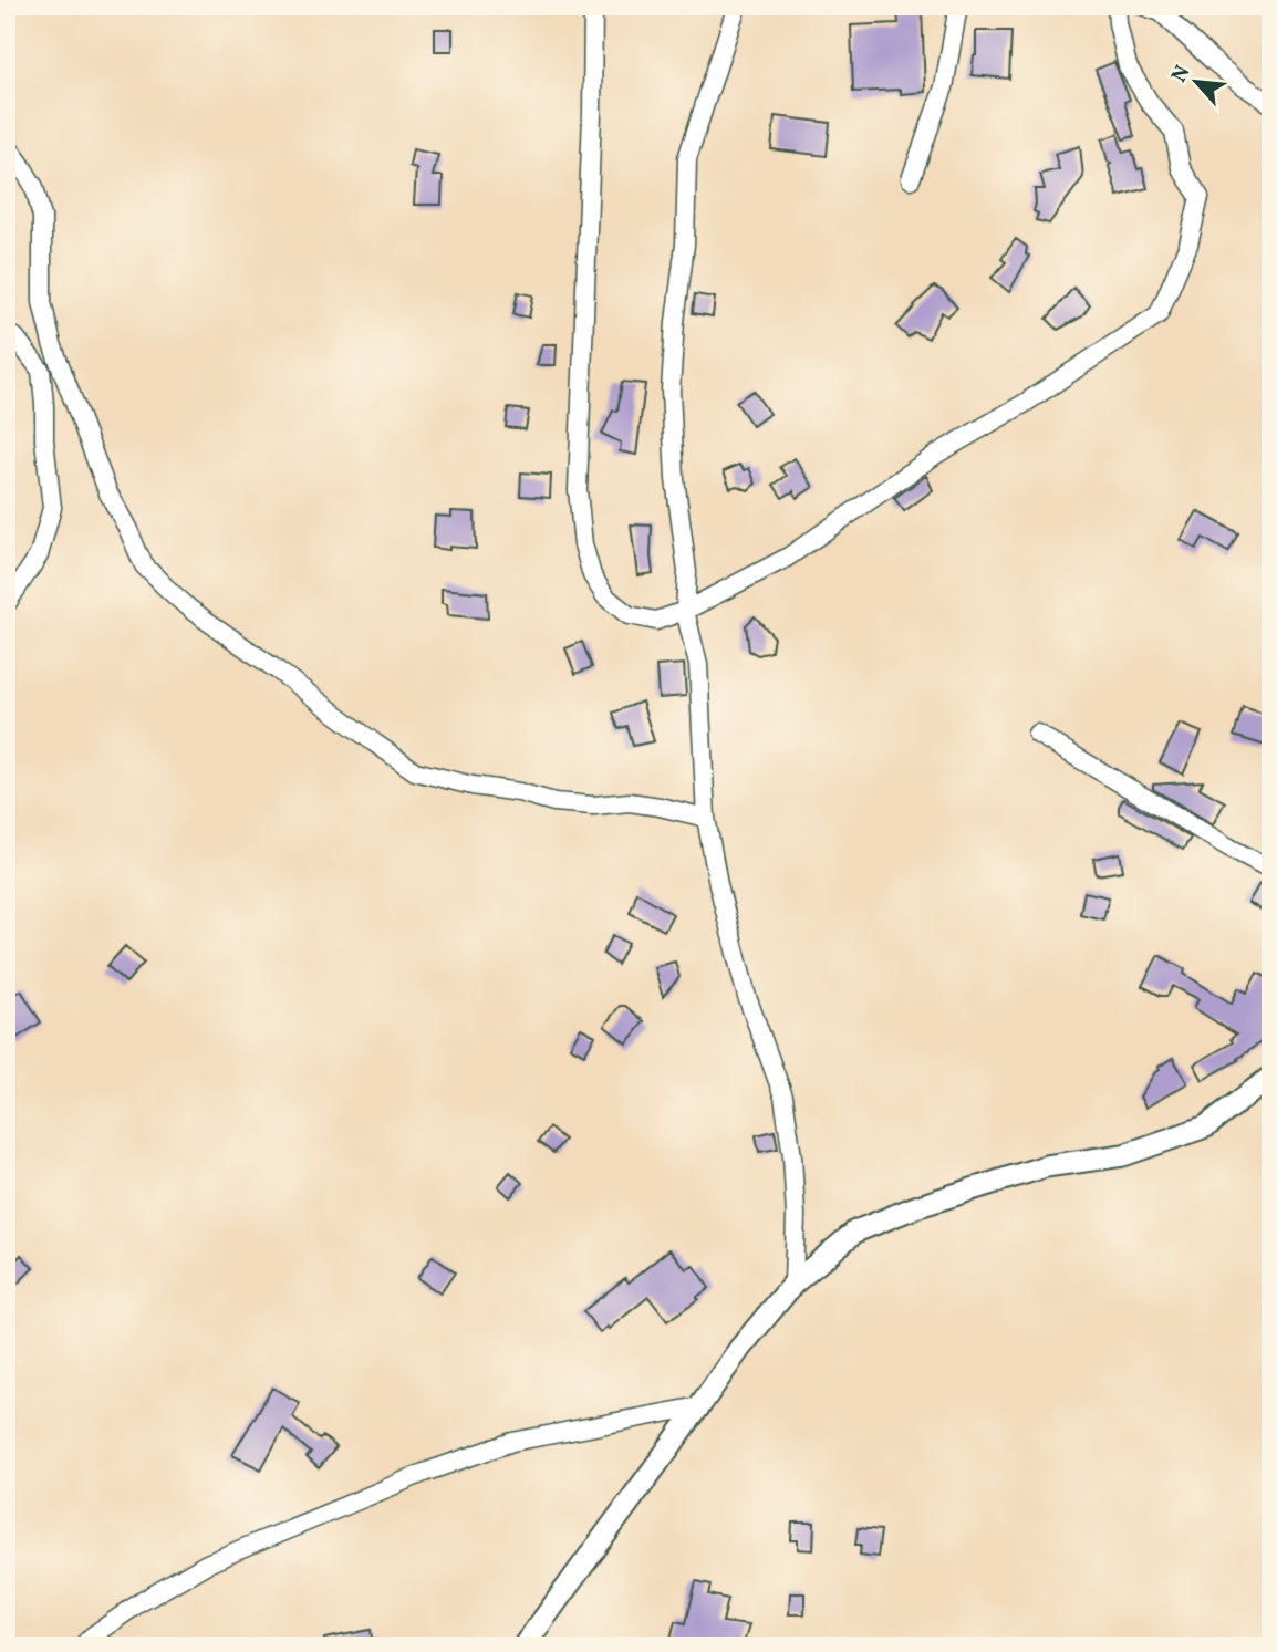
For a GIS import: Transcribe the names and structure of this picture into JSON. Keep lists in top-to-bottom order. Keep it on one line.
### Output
{"north":"top left"}
